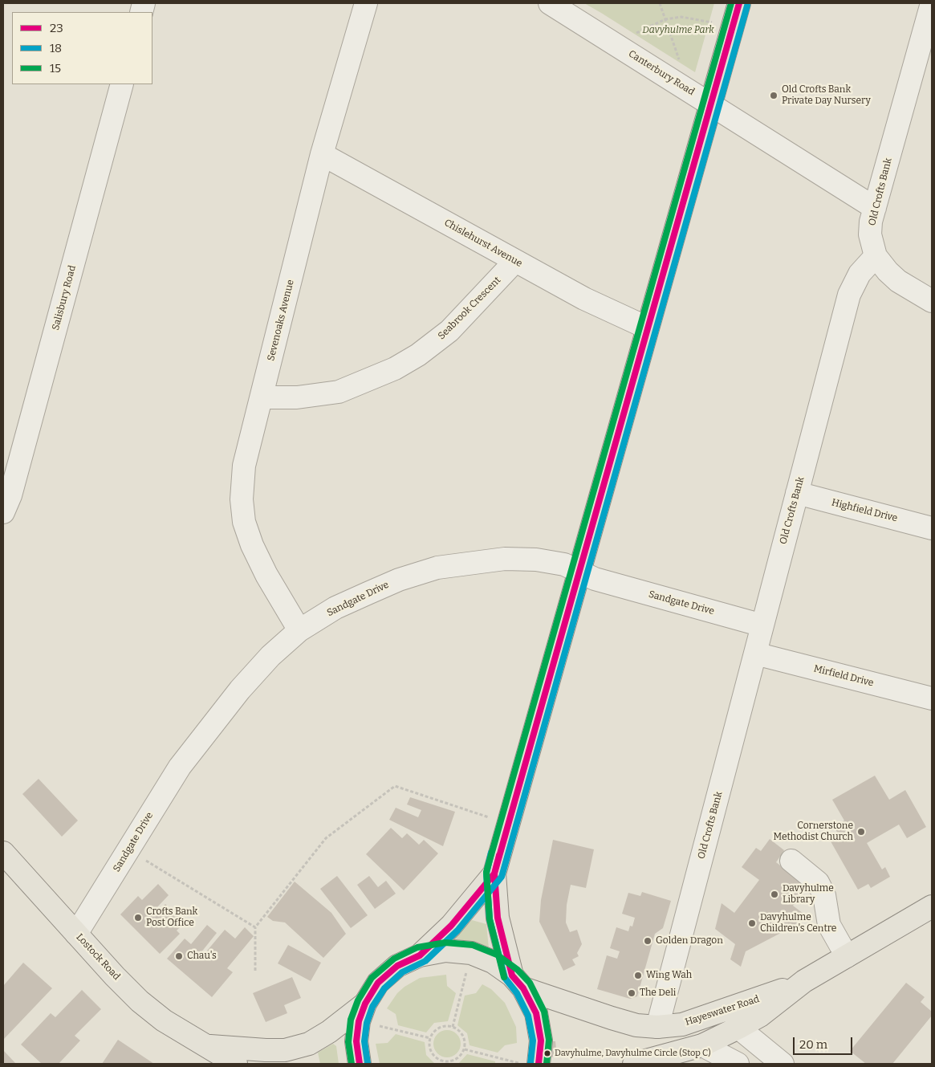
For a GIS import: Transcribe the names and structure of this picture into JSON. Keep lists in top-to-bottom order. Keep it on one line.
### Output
{"streets":{"main road":["Lostock Road","Hayeswater Road"],"street":["Canterbury Road","Old Crofts Bank","Chislehurst Avenue","Salisbury Road","Seabrook Crescent","Sevenoaks Avenue","Highfield Drive","Sandgate Drive","Mirfield Drive"]},"crossings":[["Canterbury Road","Old Crofts Bank"],["Old Crofts Bank","Highfield Drive"],["Old Crofts Bank","Sandgate Drive"],["Old Crofts Bank","Mirfield Drive"],["Old Crofts Bank","Hayeswater Road"],["Chislehurst Avenue","Seabrook Crescent"],["Chislehurst Avenue","Sevenoaks Avenue"],["Seabrook Crescent","Sevenoaks Avenue"],["Sevenoaks Avenue","Sandgate Drive"],["Sandgate Drive","Lostock Road"]],"parks":["Davyhulme Park"],"places":["Old Crofts Bank Private Day Nursery","Cornerstone Methodist Church","Davyhulme Library","Crofts Bank Post Office","Davyhulme Children's Centre","Golden Dragon","Chau's","Wing Wah","The Deli","Davyhulme, Davyhulme Circle (Stop C)"],"lines":["transit line 23","transit line 15","transit line 18"],"legend":["23","18","15"],"scale_bar":"20 m"}
